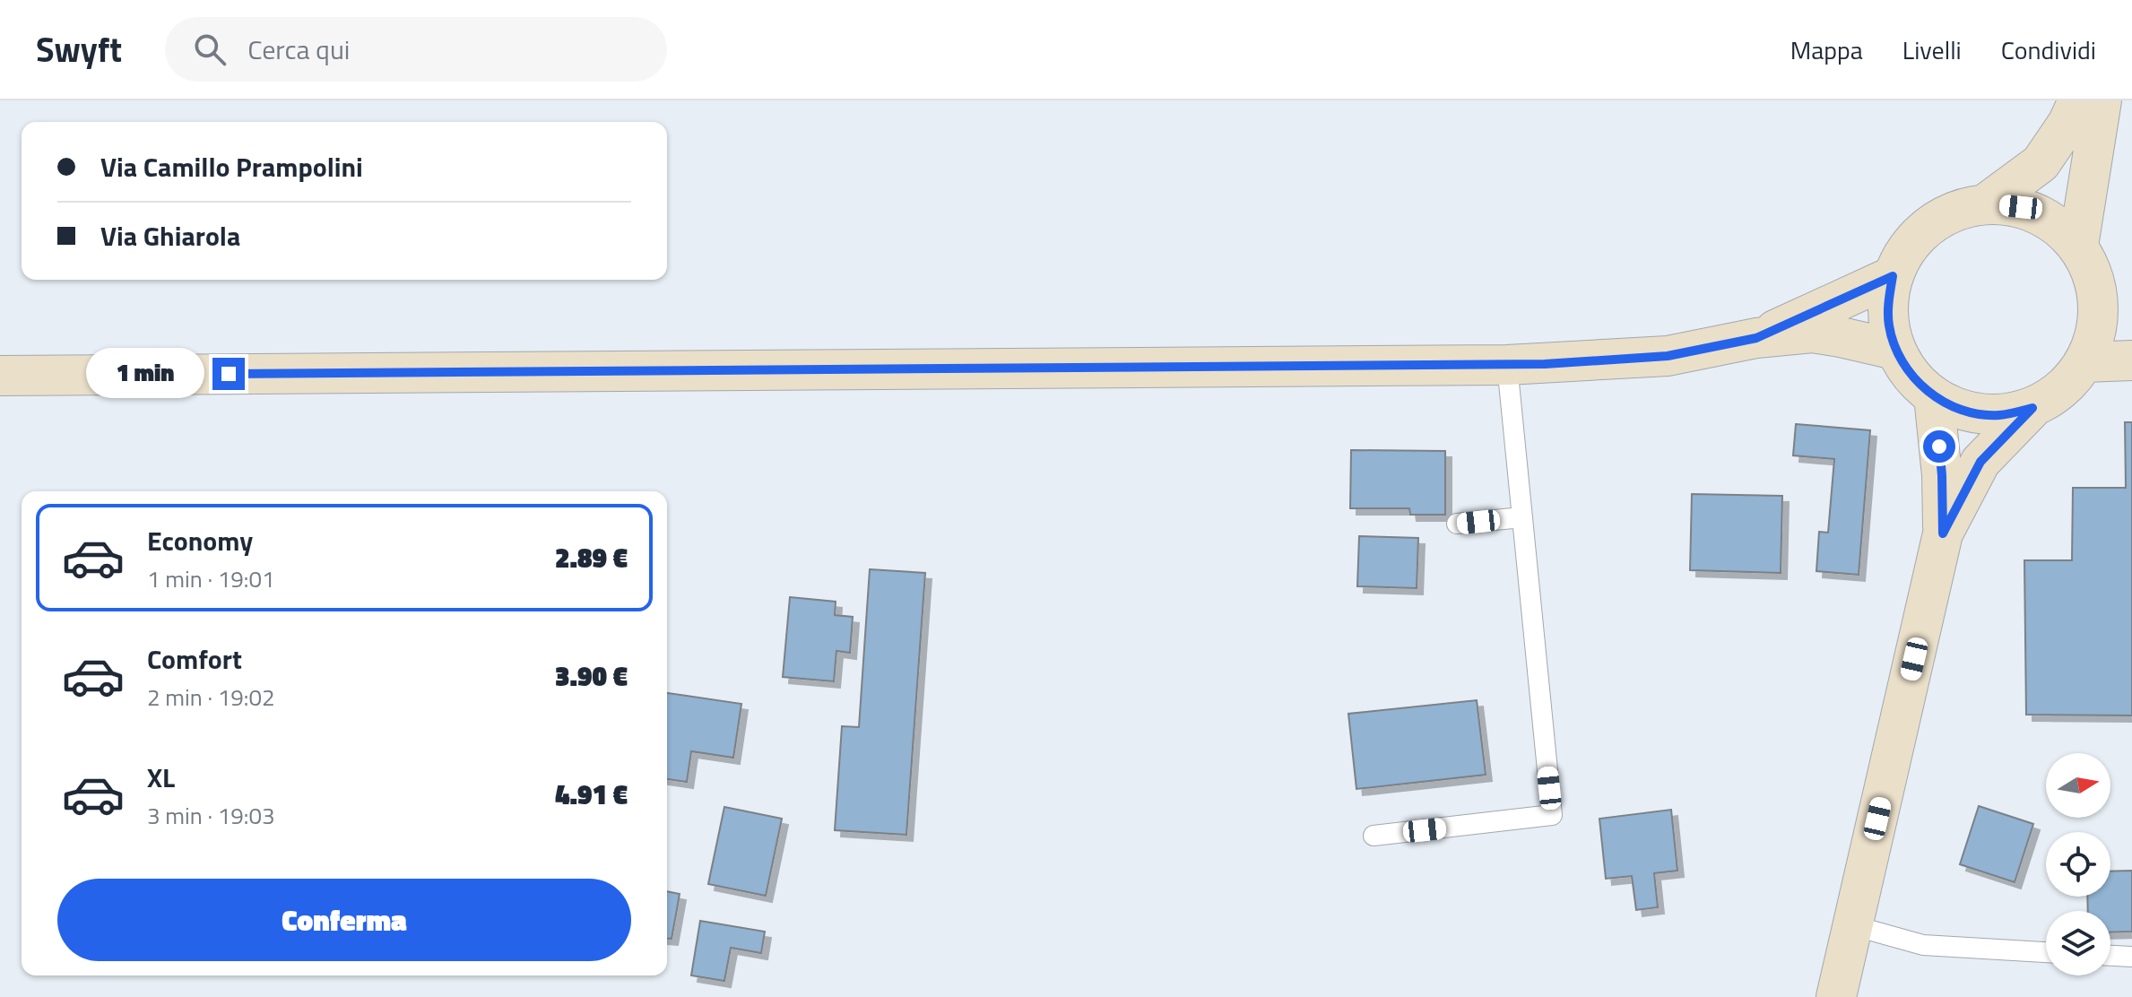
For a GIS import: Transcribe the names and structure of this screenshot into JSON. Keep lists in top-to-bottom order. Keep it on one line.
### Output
{"north":"right","page":{"header":"Swyft","search":"Cerca qui","nav":["Mappa","Livelli","Condividi"],"banner":["Via Camillo Prampolini","Via Ghiarola"],"bubble":"1 min","list":[{"name":"Economy","note":"1 min · 19:01","value":"2.89 €"},{"name":"Comfort","note":"2 min · 19:02","value":"3.90 €"},{"name":"XL","note":"3 min · 19:03","value":"4.91 €"}],"buttons":"Conferma"}}
